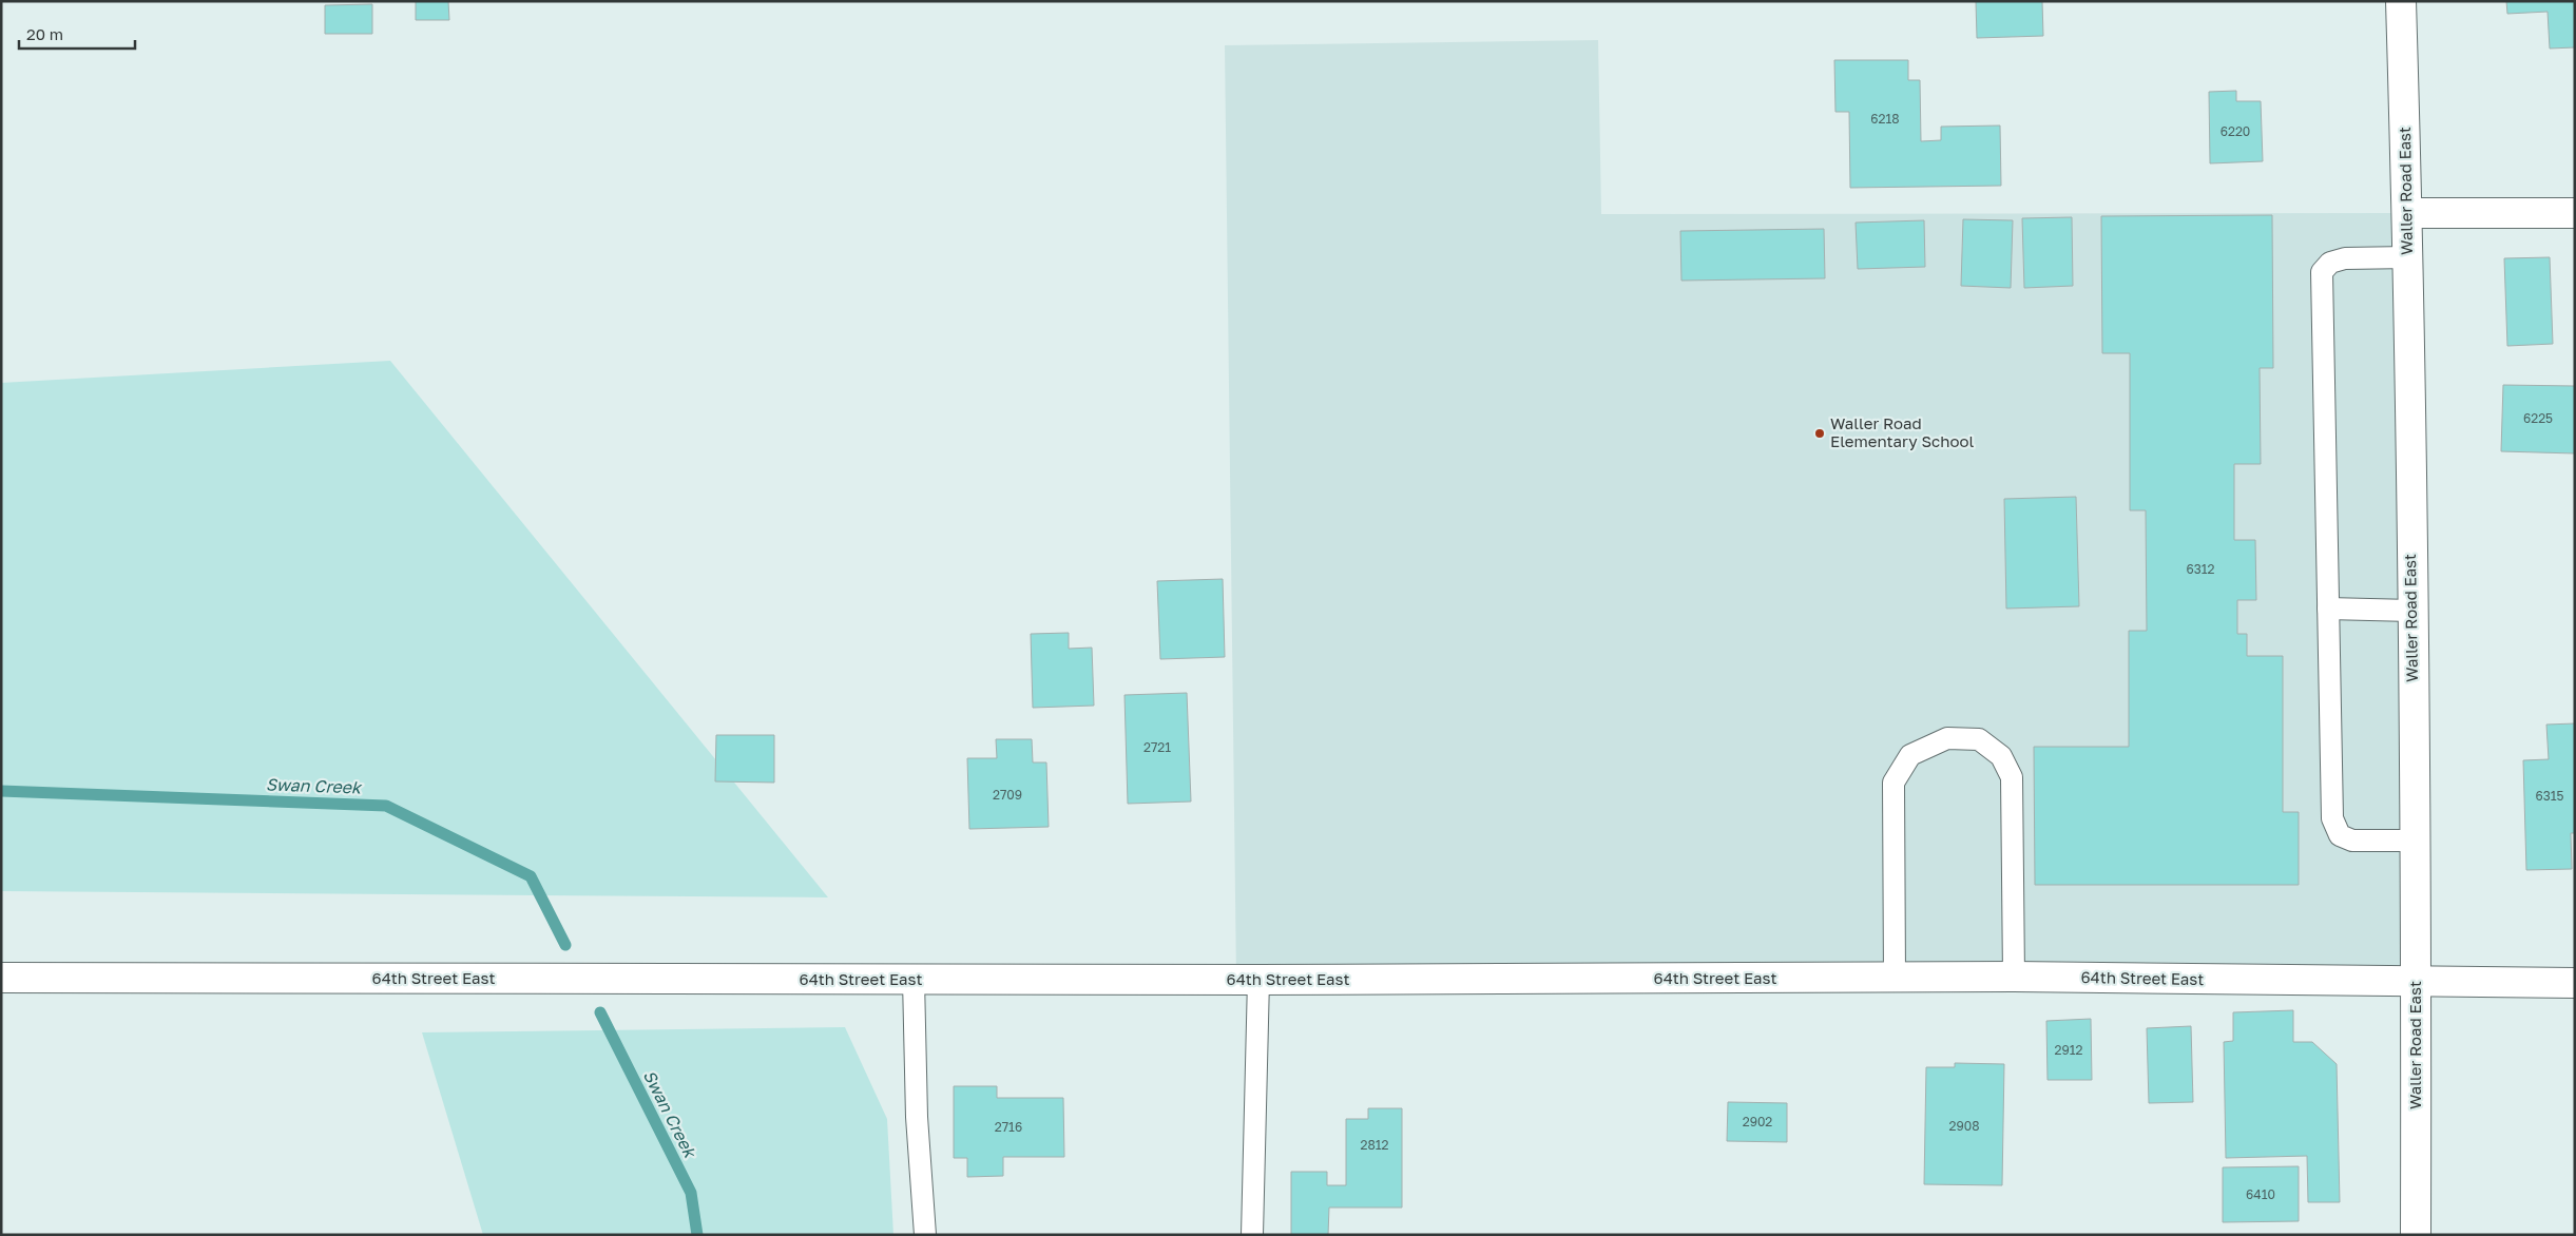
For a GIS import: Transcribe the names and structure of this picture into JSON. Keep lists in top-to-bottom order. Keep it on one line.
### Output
{"streets":{"street":["Waller Road East","64th Street East"]},"crossings":[["Waller Road East","64th Street East"]],"water":["Swan Creek"],"places":["Waller Road Elementary School"],"house_numbers":["6218","6220","6225","6312","2721","2709","6315","2912","2902","2908","2716","2812","6410"],"scale_bar":"20 m"}
